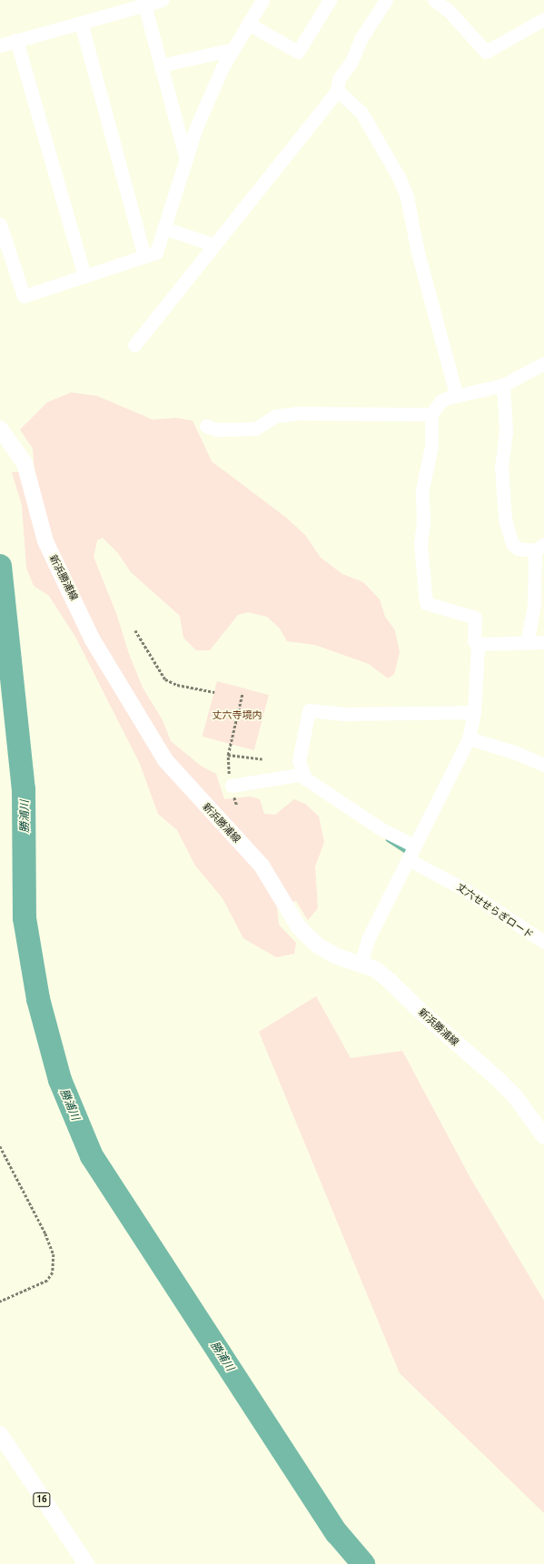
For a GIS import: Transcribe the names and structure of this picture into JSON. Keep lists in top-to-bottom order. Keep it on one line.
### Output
{"streets":{"main road":["新浜勝浦線","16"],"street":["丈六せせらぎロード"]},"water":["勝浦川"],"parks":["丈六寺境内"]}
